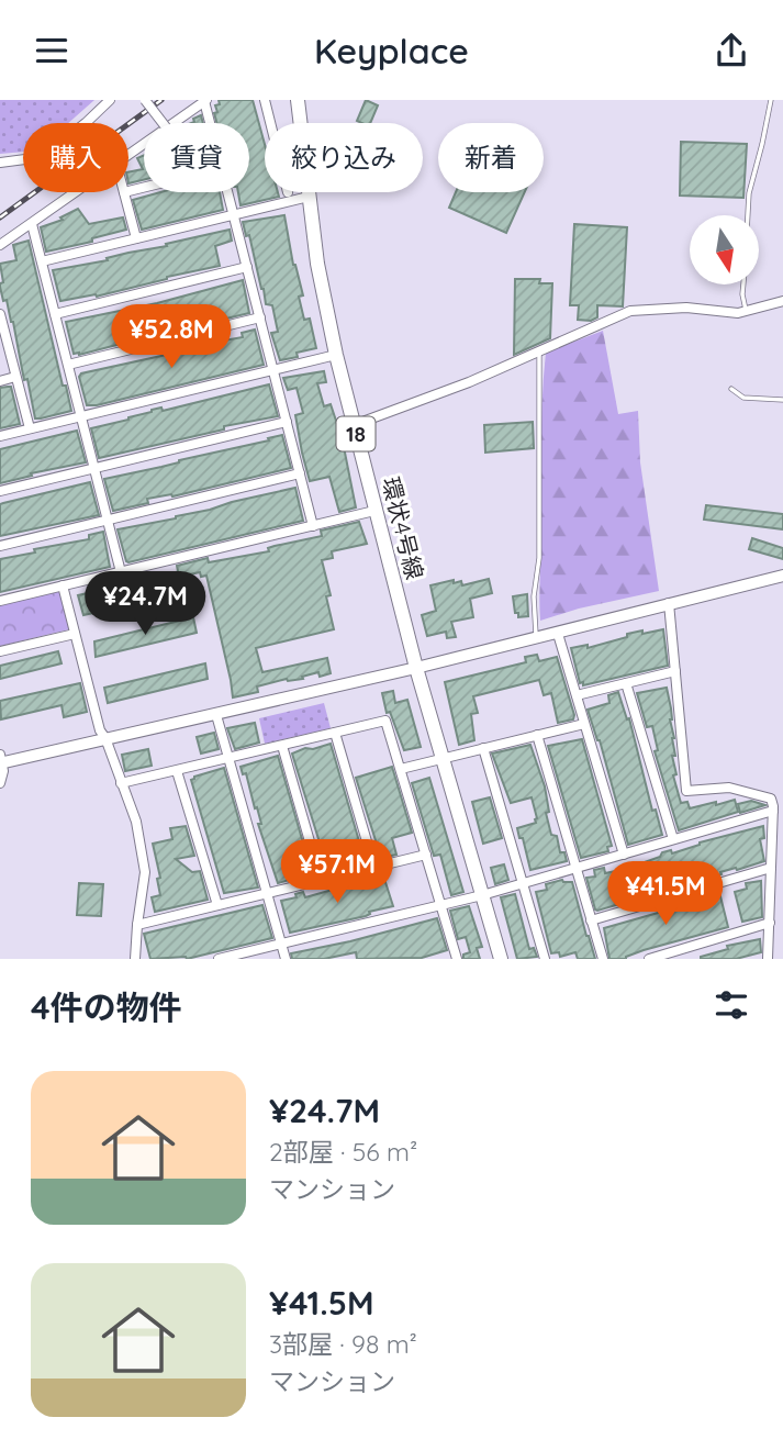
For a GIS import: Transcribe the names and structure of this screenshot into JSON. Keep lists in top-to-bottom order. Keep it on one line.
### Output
{"streets":{"main road":["18","環状4号線"]},"north":"bottom","page":{"header":"Keyplace","chip":["購入","賃貸","絞り込み","新着"],"price":["¥52.8M","¥24.7M","¥57.1M","¥41.5M"],"heading":"4件の物件","list":[{"name":"¥24.7M","note":"2部屋 · 56 m² · マンション"},{"name":"¥41.5M","note":"3部屋 · 98 m² · マンション"}]}}
